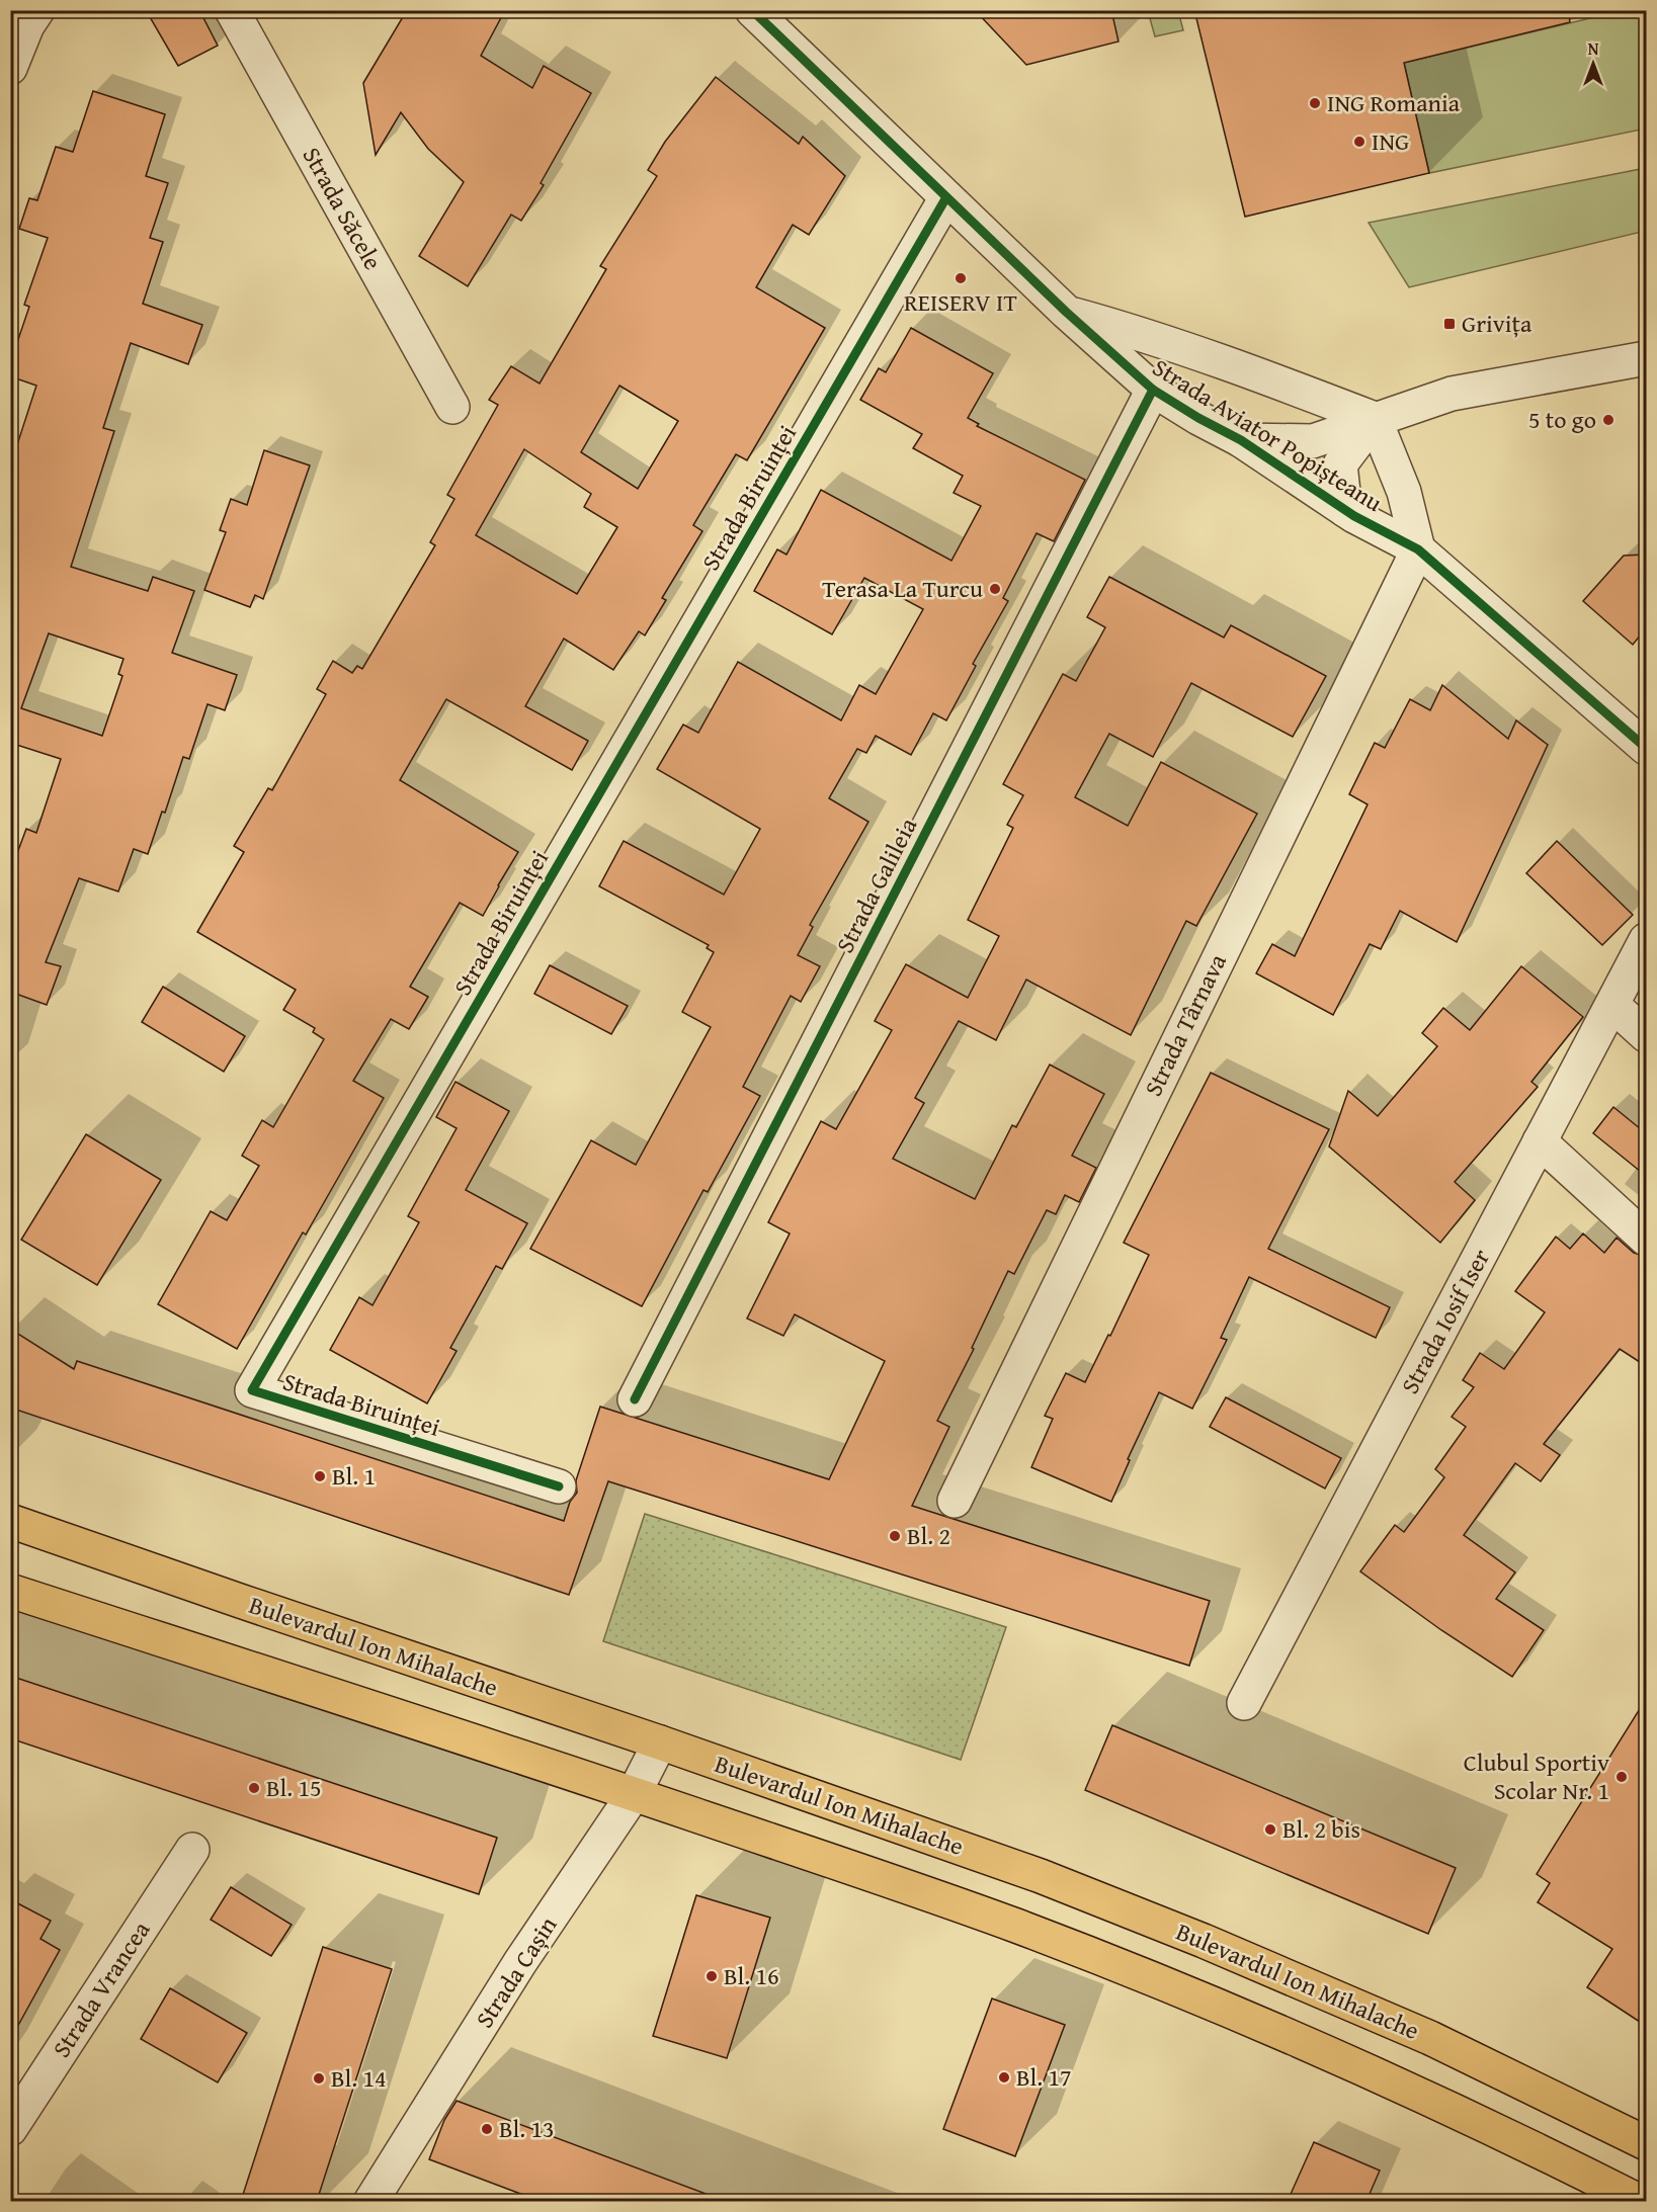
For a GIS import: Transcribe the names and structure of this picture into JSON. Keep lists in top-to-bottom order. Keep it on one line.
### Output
{"streets":{"main road":["Bulevardul Ion Mihalache"],"street":["Strada Săcele","Strada Aviator Popișteanu","Strada Biruinței","Strada Galileia","Strada Târnava","Strada Iosif Iser","Strada Cașin","Strada Vrancea"]},"crossings":[["Strada Aviator Popișteanu","Strada Biruinței"],["Strada Aviator Popișteanu","Strada Galileia"],["Strada Aviator Popișteanu","Strada Târnava"],["Bulevardul Ion Mihalache","Strada Cașin"]],"places":{"other":["ING Romania","ING","REISERV IT","5 to go","Terasa La Turcu","Bl. 1","Bl. 2","Clubul Sportiv Scolar Nr. 1","Bl. 15","Bl. 2 bis","Bl. 16","Bl. 17","Bl. 14","Bl. 13"],"transit":["Grivița"]},"north":"top"}
